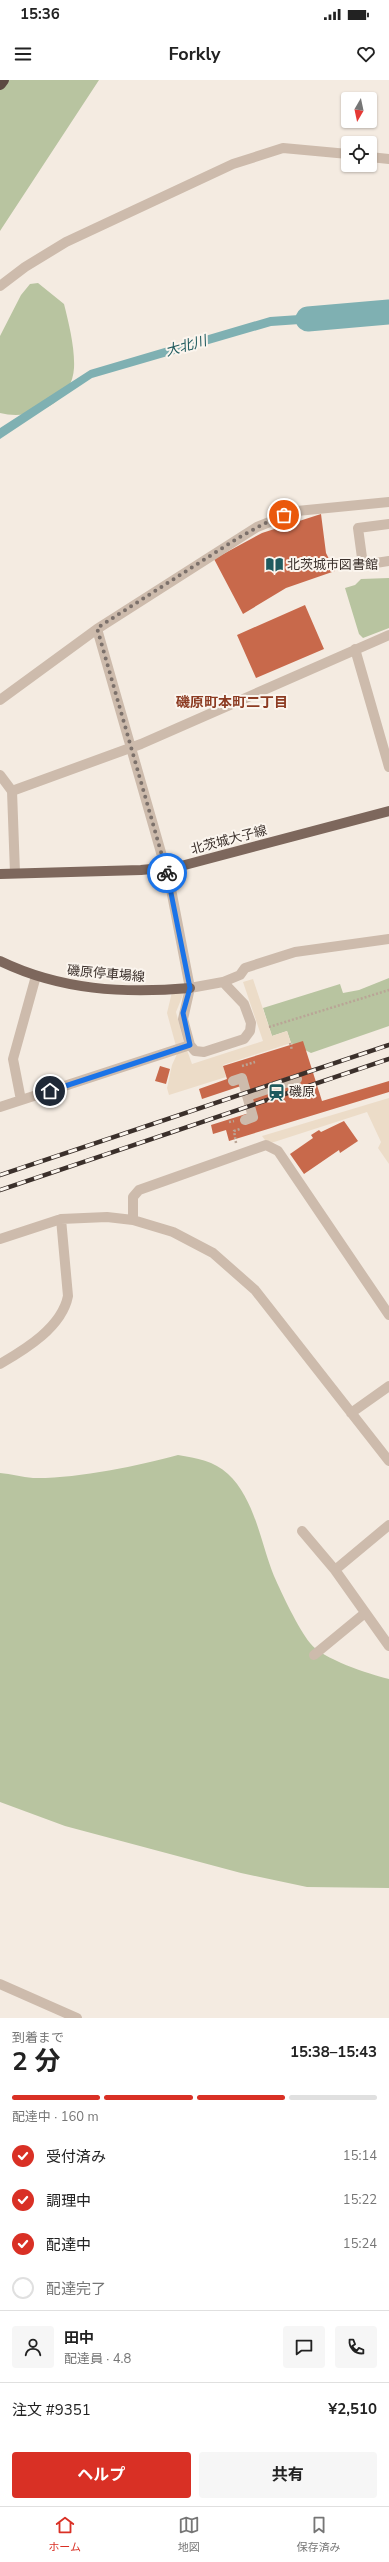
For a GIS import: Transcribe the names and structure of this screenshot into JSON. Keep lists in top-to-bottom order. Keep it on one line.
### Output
{"streets":{"main road":["北茨城大子線","磯原停車場線"]},"districts":["磯原町本町二丁目"],"water":["大北川"],"places":{"library":["北茨城市図書館"],"station":["磯原"]},"north":"bottom","page":{"status":"15:36","header":"Forkly","heading":["2 分","到着まで","15:38–15:43"],"panel":["田中","配達員 · 4.8","注文 #9351","¥2,510"],"bar":"配達中 · 160 m","list":[["受付済み","15:14"],["調理中","15:22"],["配達中","15:24"],"配達完了"],"buttons":["ヘルプ","共有"],"tabs":["ホーム","地図","保存済み"]}}
